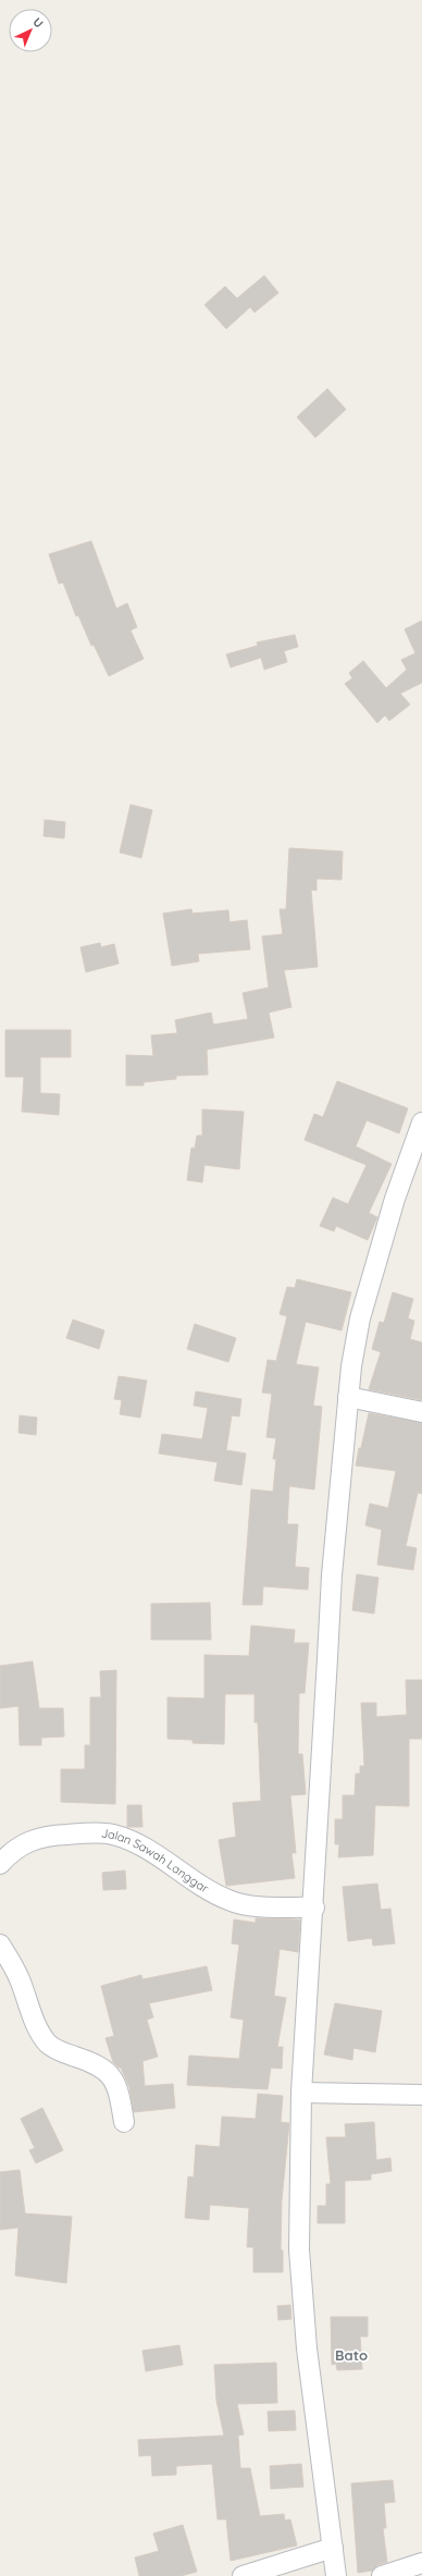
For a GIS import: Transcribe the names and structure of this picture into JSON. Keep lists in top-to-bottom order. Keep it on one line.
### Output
{"streets":{"street":["Jalan Sawah Langgar"]},"districts":["Bato"],"north":"top right"}
